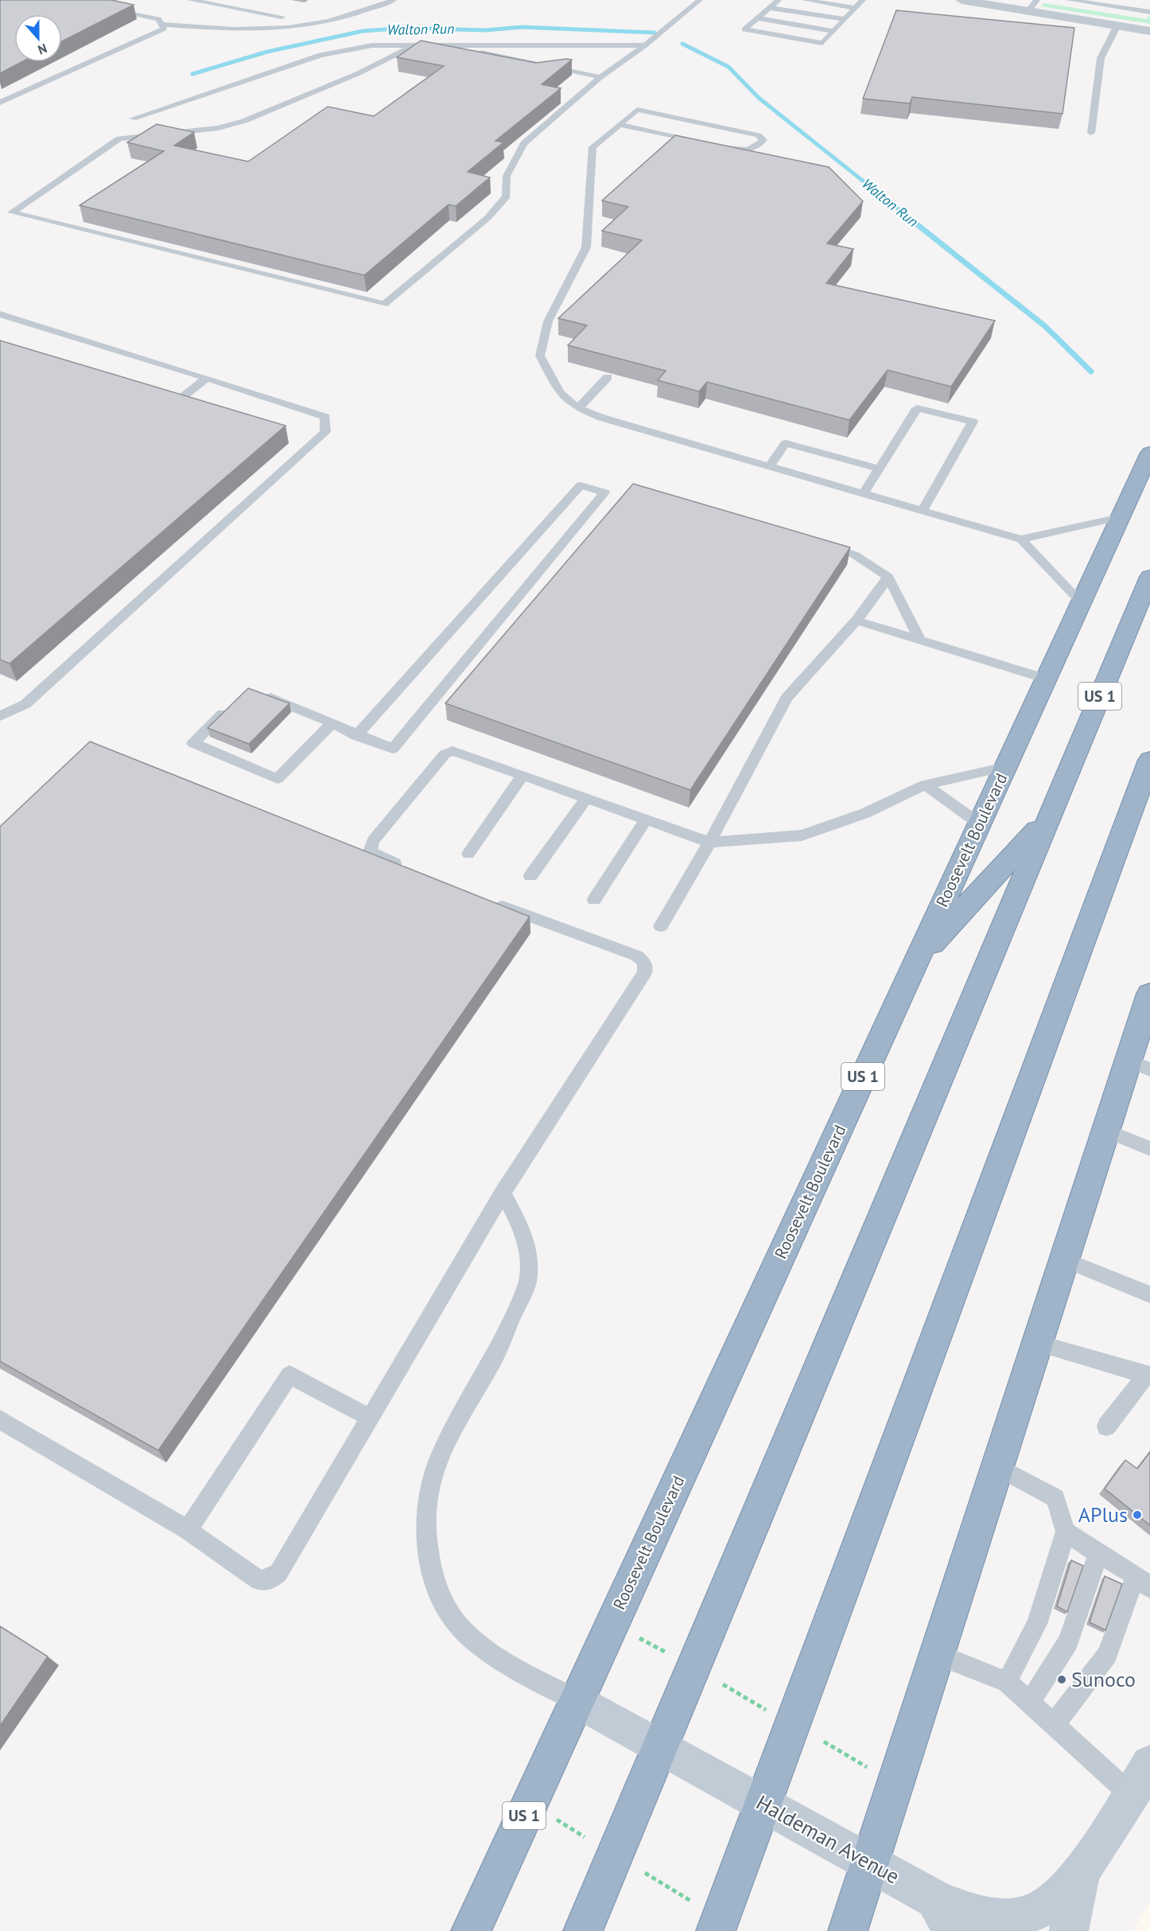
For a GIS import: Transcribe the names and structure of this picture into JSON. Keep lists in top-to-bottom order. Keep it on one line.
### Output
{"streets":{"highway":["US 1","Roosevelt Boulevard"],"main road":["Haldeman Avenue"]},"crossings":[["US 1","Haldeman Avenue"],["Roosevelt Boulevard","Haldeman Avenue"]],"water":["Walton Run"],"places":["APlus","Sunoco"],"north":"bottom"}
